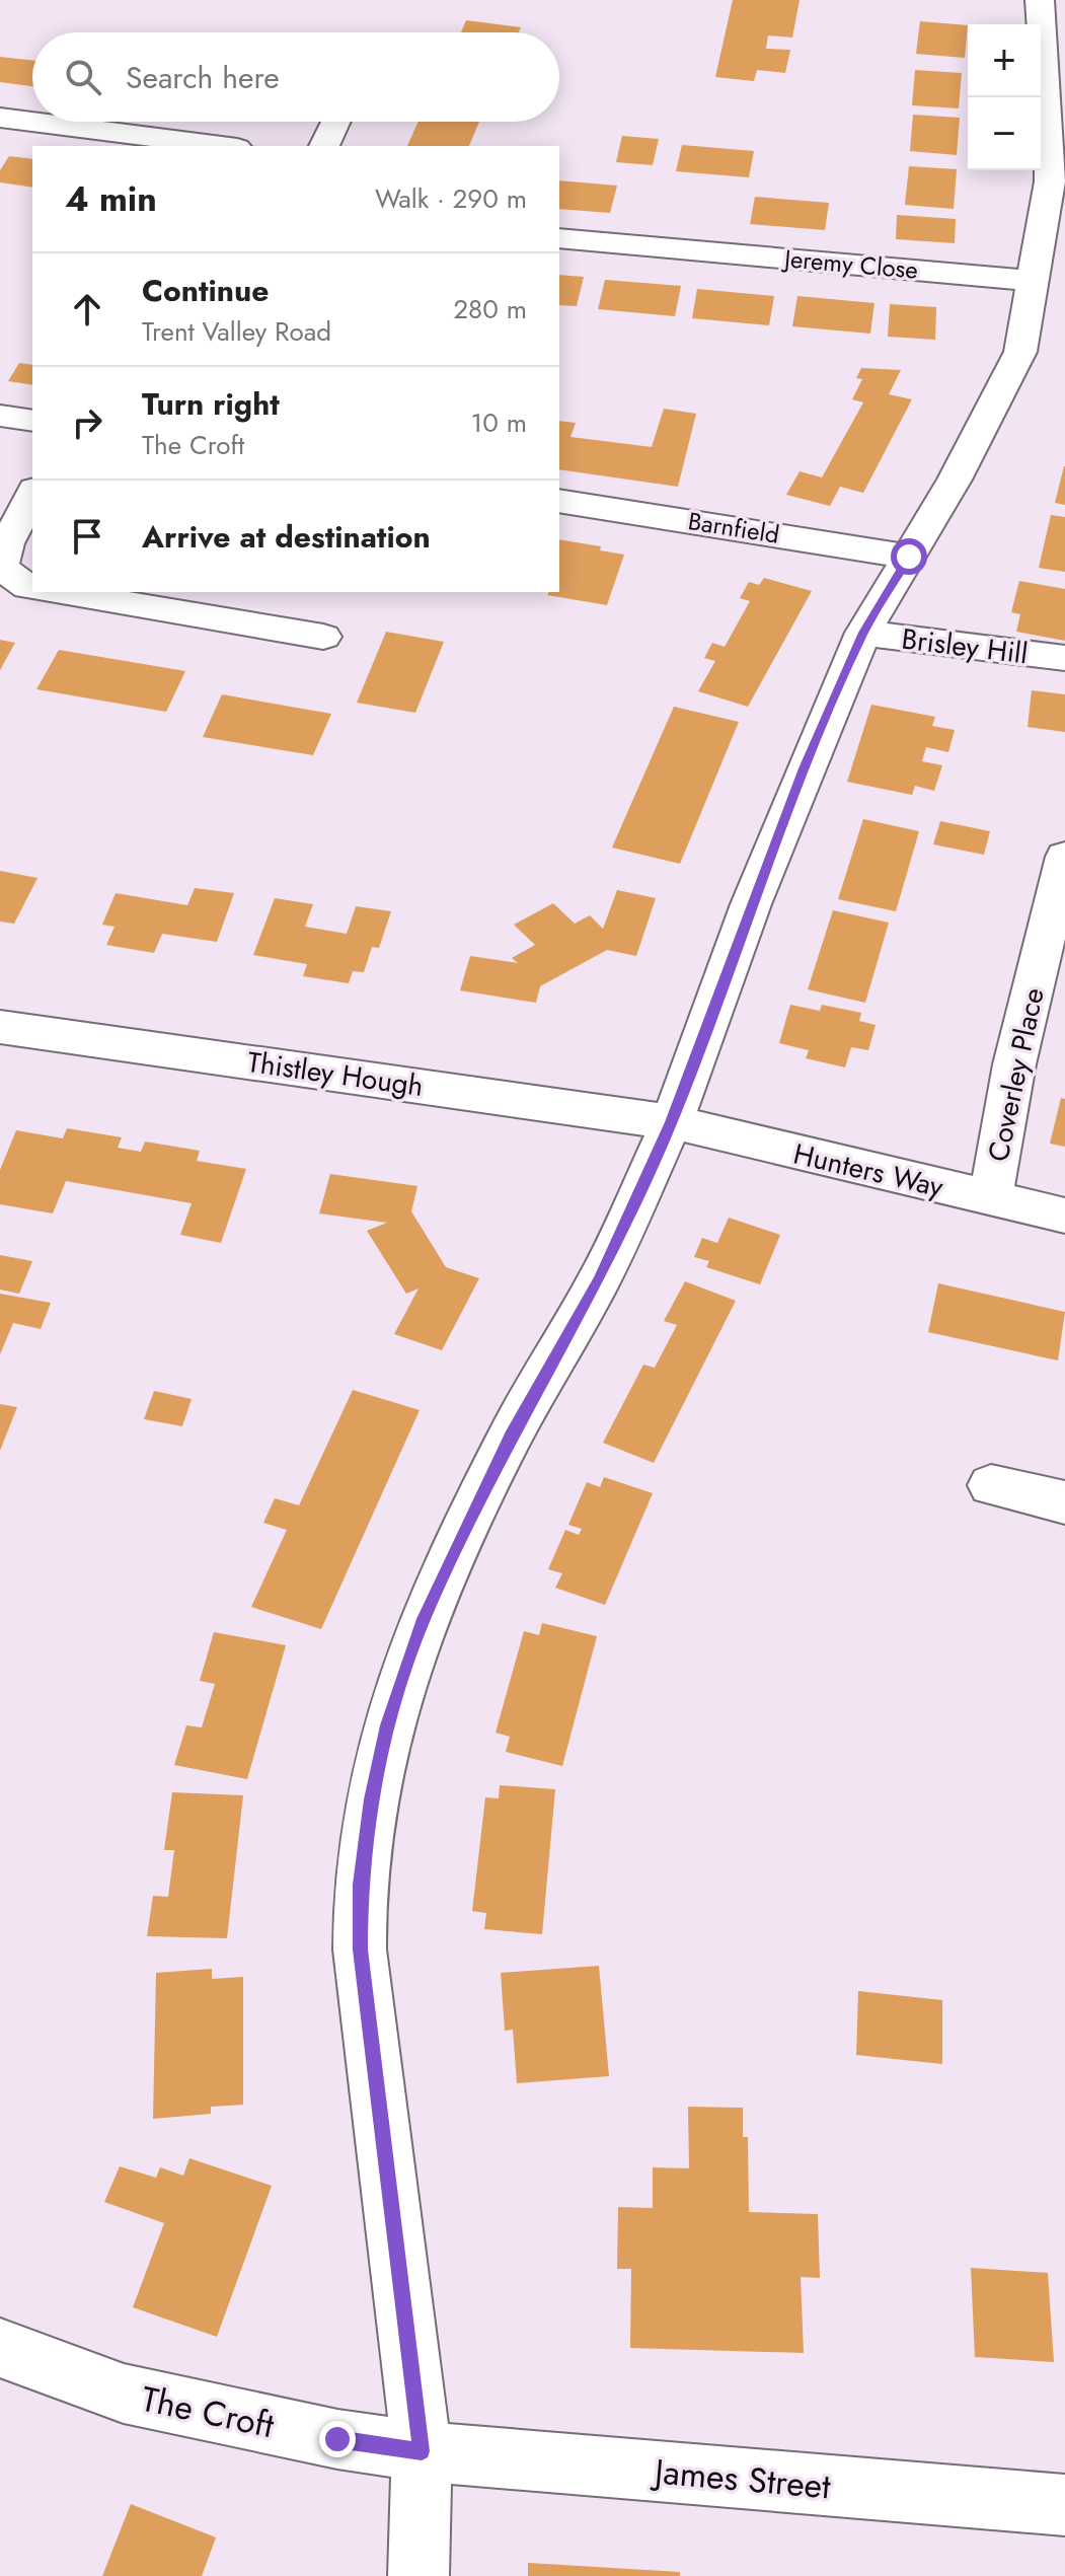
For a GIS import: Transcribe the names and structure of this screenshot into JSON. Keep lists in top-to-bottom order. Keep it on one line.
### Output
{"streets":{"street":["Jeremy Close","Barnfield","Brisley Hill","Thistley Hough","Coverley Place","Hunters Way","The Croft","James Street"]},"crossings":[["Thistley Hough","Hunters Way"],["Coverley Place","Hunters Way"],["The Croft","James Street"]],"page":{"map_buttons":["+","−"],"search":"Search here","heading":["4 min","Walk · 290 m"],"list":[["Continue","Trent Valley Road","280 m"],["Turn right","The Croft","10 m"],"Arrive at destination"]}}
